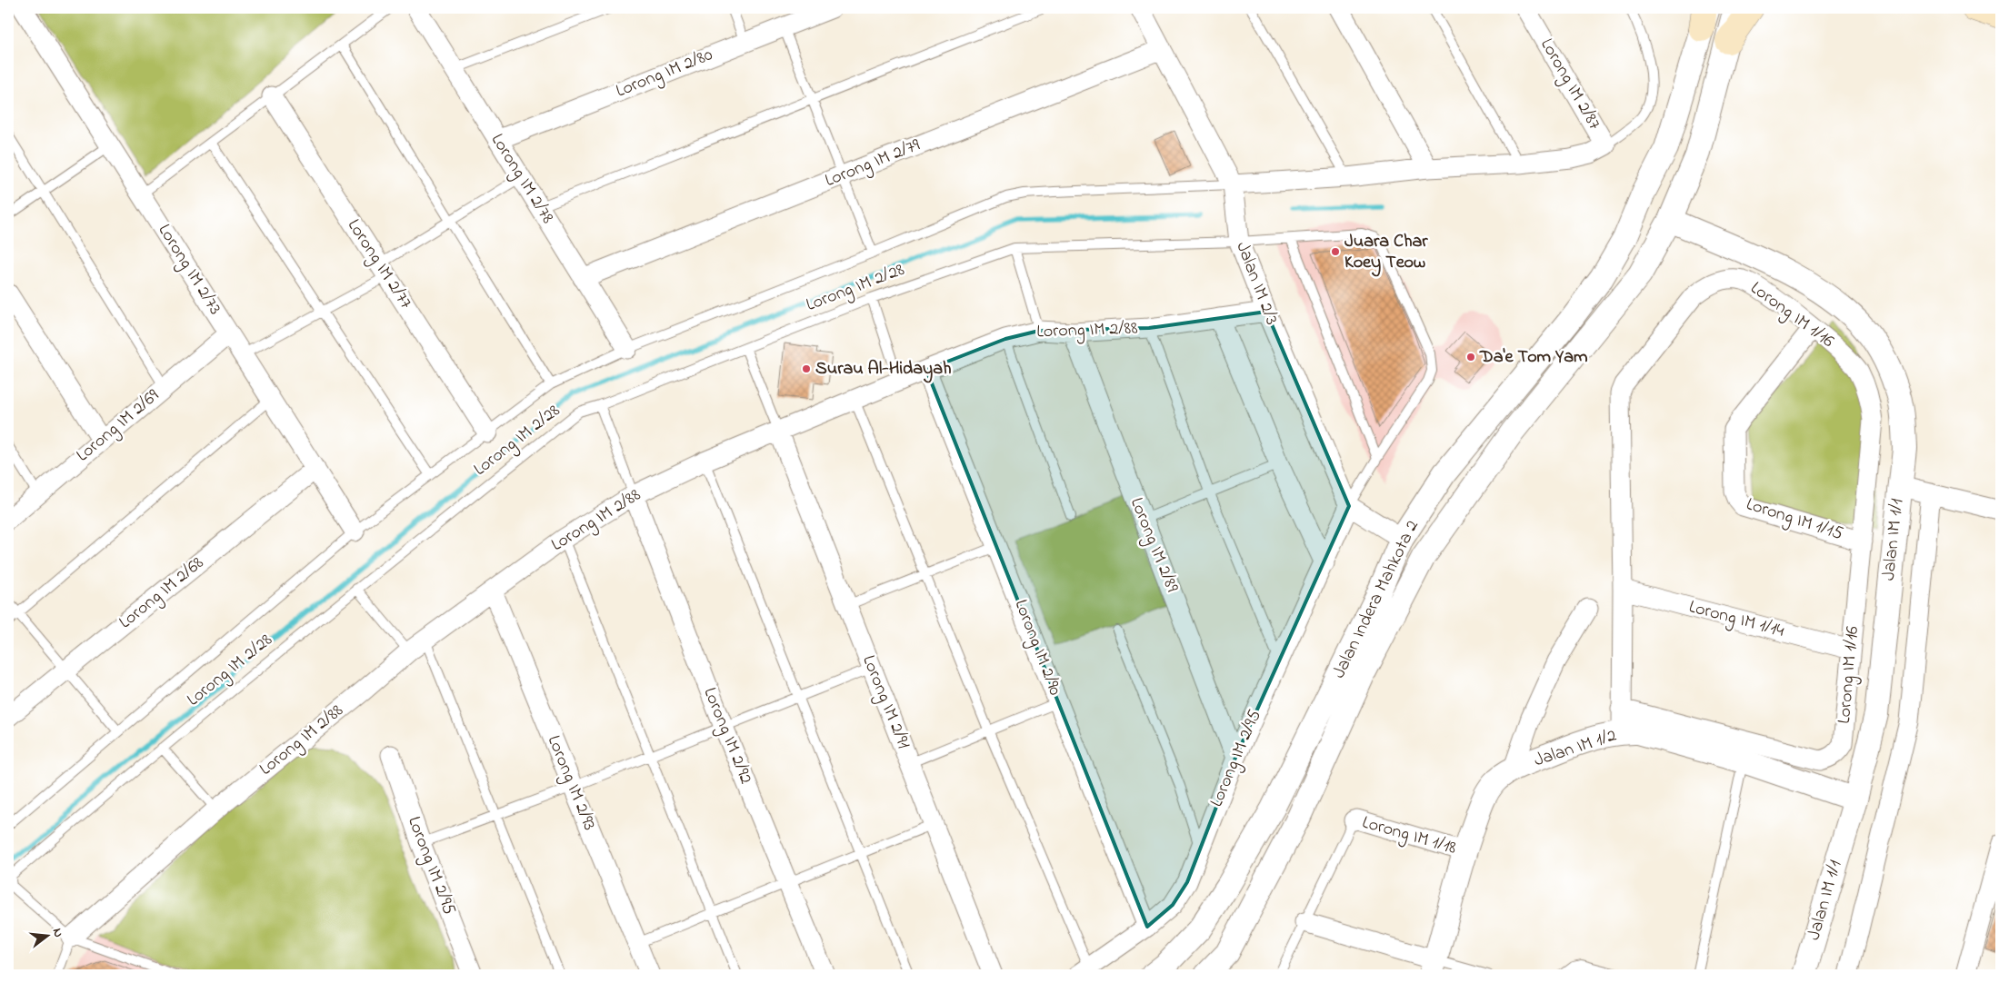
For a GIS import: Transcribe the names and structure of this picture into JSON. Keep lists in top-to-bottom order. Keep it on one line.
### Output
{"streets":{"street":["Lorong IM 2/80","Lorong IM 2/87","Lorong IM 2/79","Lorong IM 2/78","Lorong IM 2/77","Lorong IM 2/73","Jalan IM 2/3","Lorong IM 1/16","Lorong IM 2/88","Lorong IM 2/69","Lorong IM 1/15","Jalan IM 1/1","Lorong IM 2/89","Lorong IM 2/68","Jalan Indera Mahkota 2","Lorong IM 1/14","Lorong IM 2/90","Lorong IM 2/91","Lorong IM 2/92","Jalan IM 1/2","Lorong IM 2/95","Lorong IM 2/93","Lorong IM 1/18"],"lane":["Lorong IM 2/28"]},"crossings":[["Lorong IM 2/80","Lorong IM 2/78"],["Lorong IM 2/79","Lorong IM 2/78"],["Lorong IM 2/79","Jalan IM 2/3"],["Lorong IM 2/73","Lorong IM 2/69"],["Lorong IM 2/73","Lorong IM 2/68"],["Jalan IM 2/3","Lorong IM 2/28"],["Jalan IM 2/3","Lorong IM 2/88"],["Jalan IM 2/3","Lorong IM 2/95"],["Lorong IM 2/28","Lorong IM 2/88"],["Lorong IM 2/28","Lorong IM 2/95"],["Lorong IM 1/16","Lorong IM 1/15"],["Lorong IM 1/16","Lorong IM 1/14"],["Lorong IM 1/16","Jalan IM 1/2"],["Lorong IM 2/88","Lorong IM 2/89"],["Lorong IM 2/88","Lorong IM 2/90"],["Lorong IM 2/88","Lorong IM 2/91"],["Lorong IM 2/88","Lorong IM 2/92"],["Lorong IM 2/88","Lorong IM 2/93"],["Jalan IM 1/1","Jalan Indera Mahkota 2"],["Jalan IM 1/1","Jalan IM 1/2"],["Lorong IM 2/89","Lorong IM 2/95"],["Lorong IM 2/90","Lorong IM 2/95"],["Jalan IM 1/2","Lorong IM 1/18"]],"places":["Juara Char Koey Teow","Da'e Tom Yam","Surau Al-Hidayah"],"north":"right"}
